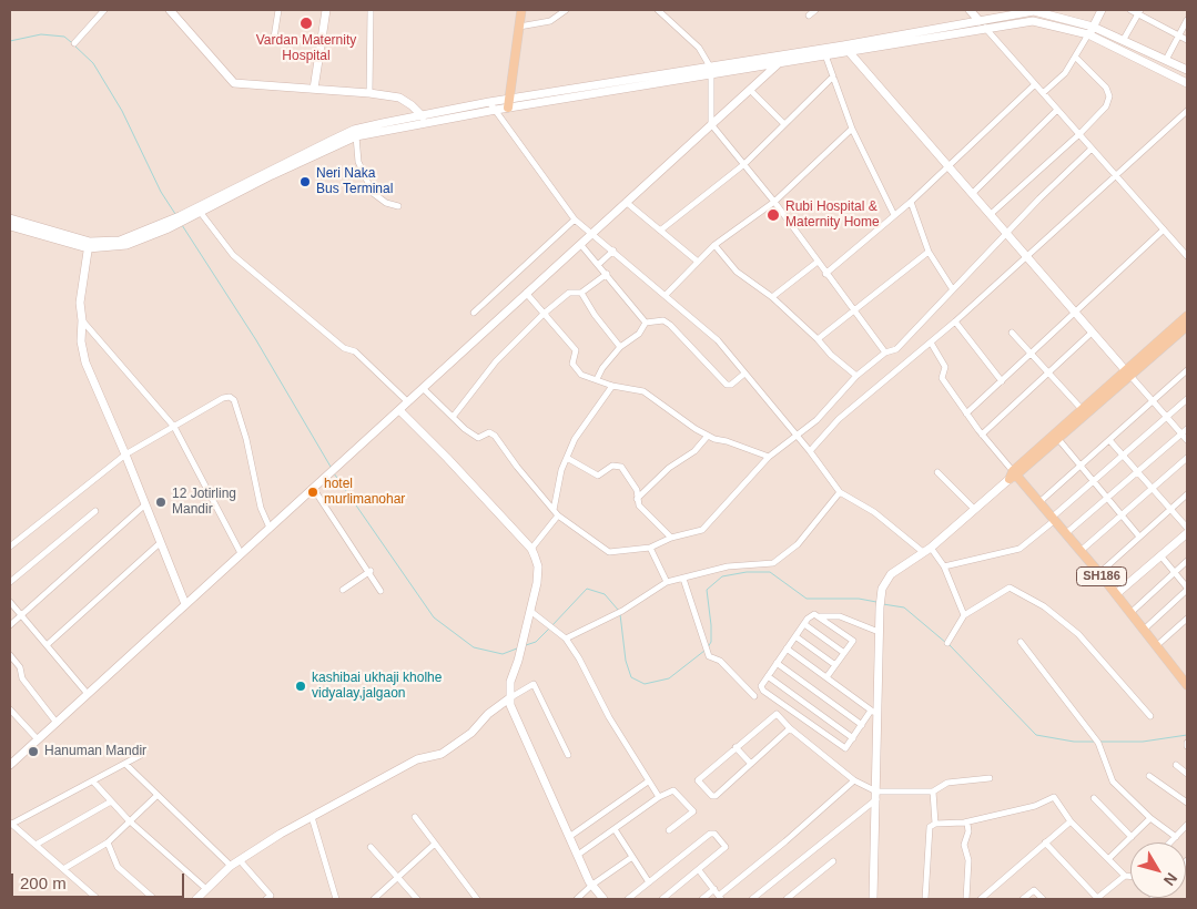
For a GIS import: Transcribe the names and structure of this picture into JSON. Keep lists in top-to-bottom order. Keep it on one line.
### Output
{"streets":{"main road":["SH186"]},"places":["Vardan Maternity Hospital","Neri Naka Bus Terminal","Rubi Hospital & Maternity Home","hotel murlimanohar","12 Jotirling Mandir","kashibai ukhaji kholhe vidyalay,jalgaon","Hanuman Mandir"],"scale_bar":"200 m","north":"bottom right"}
